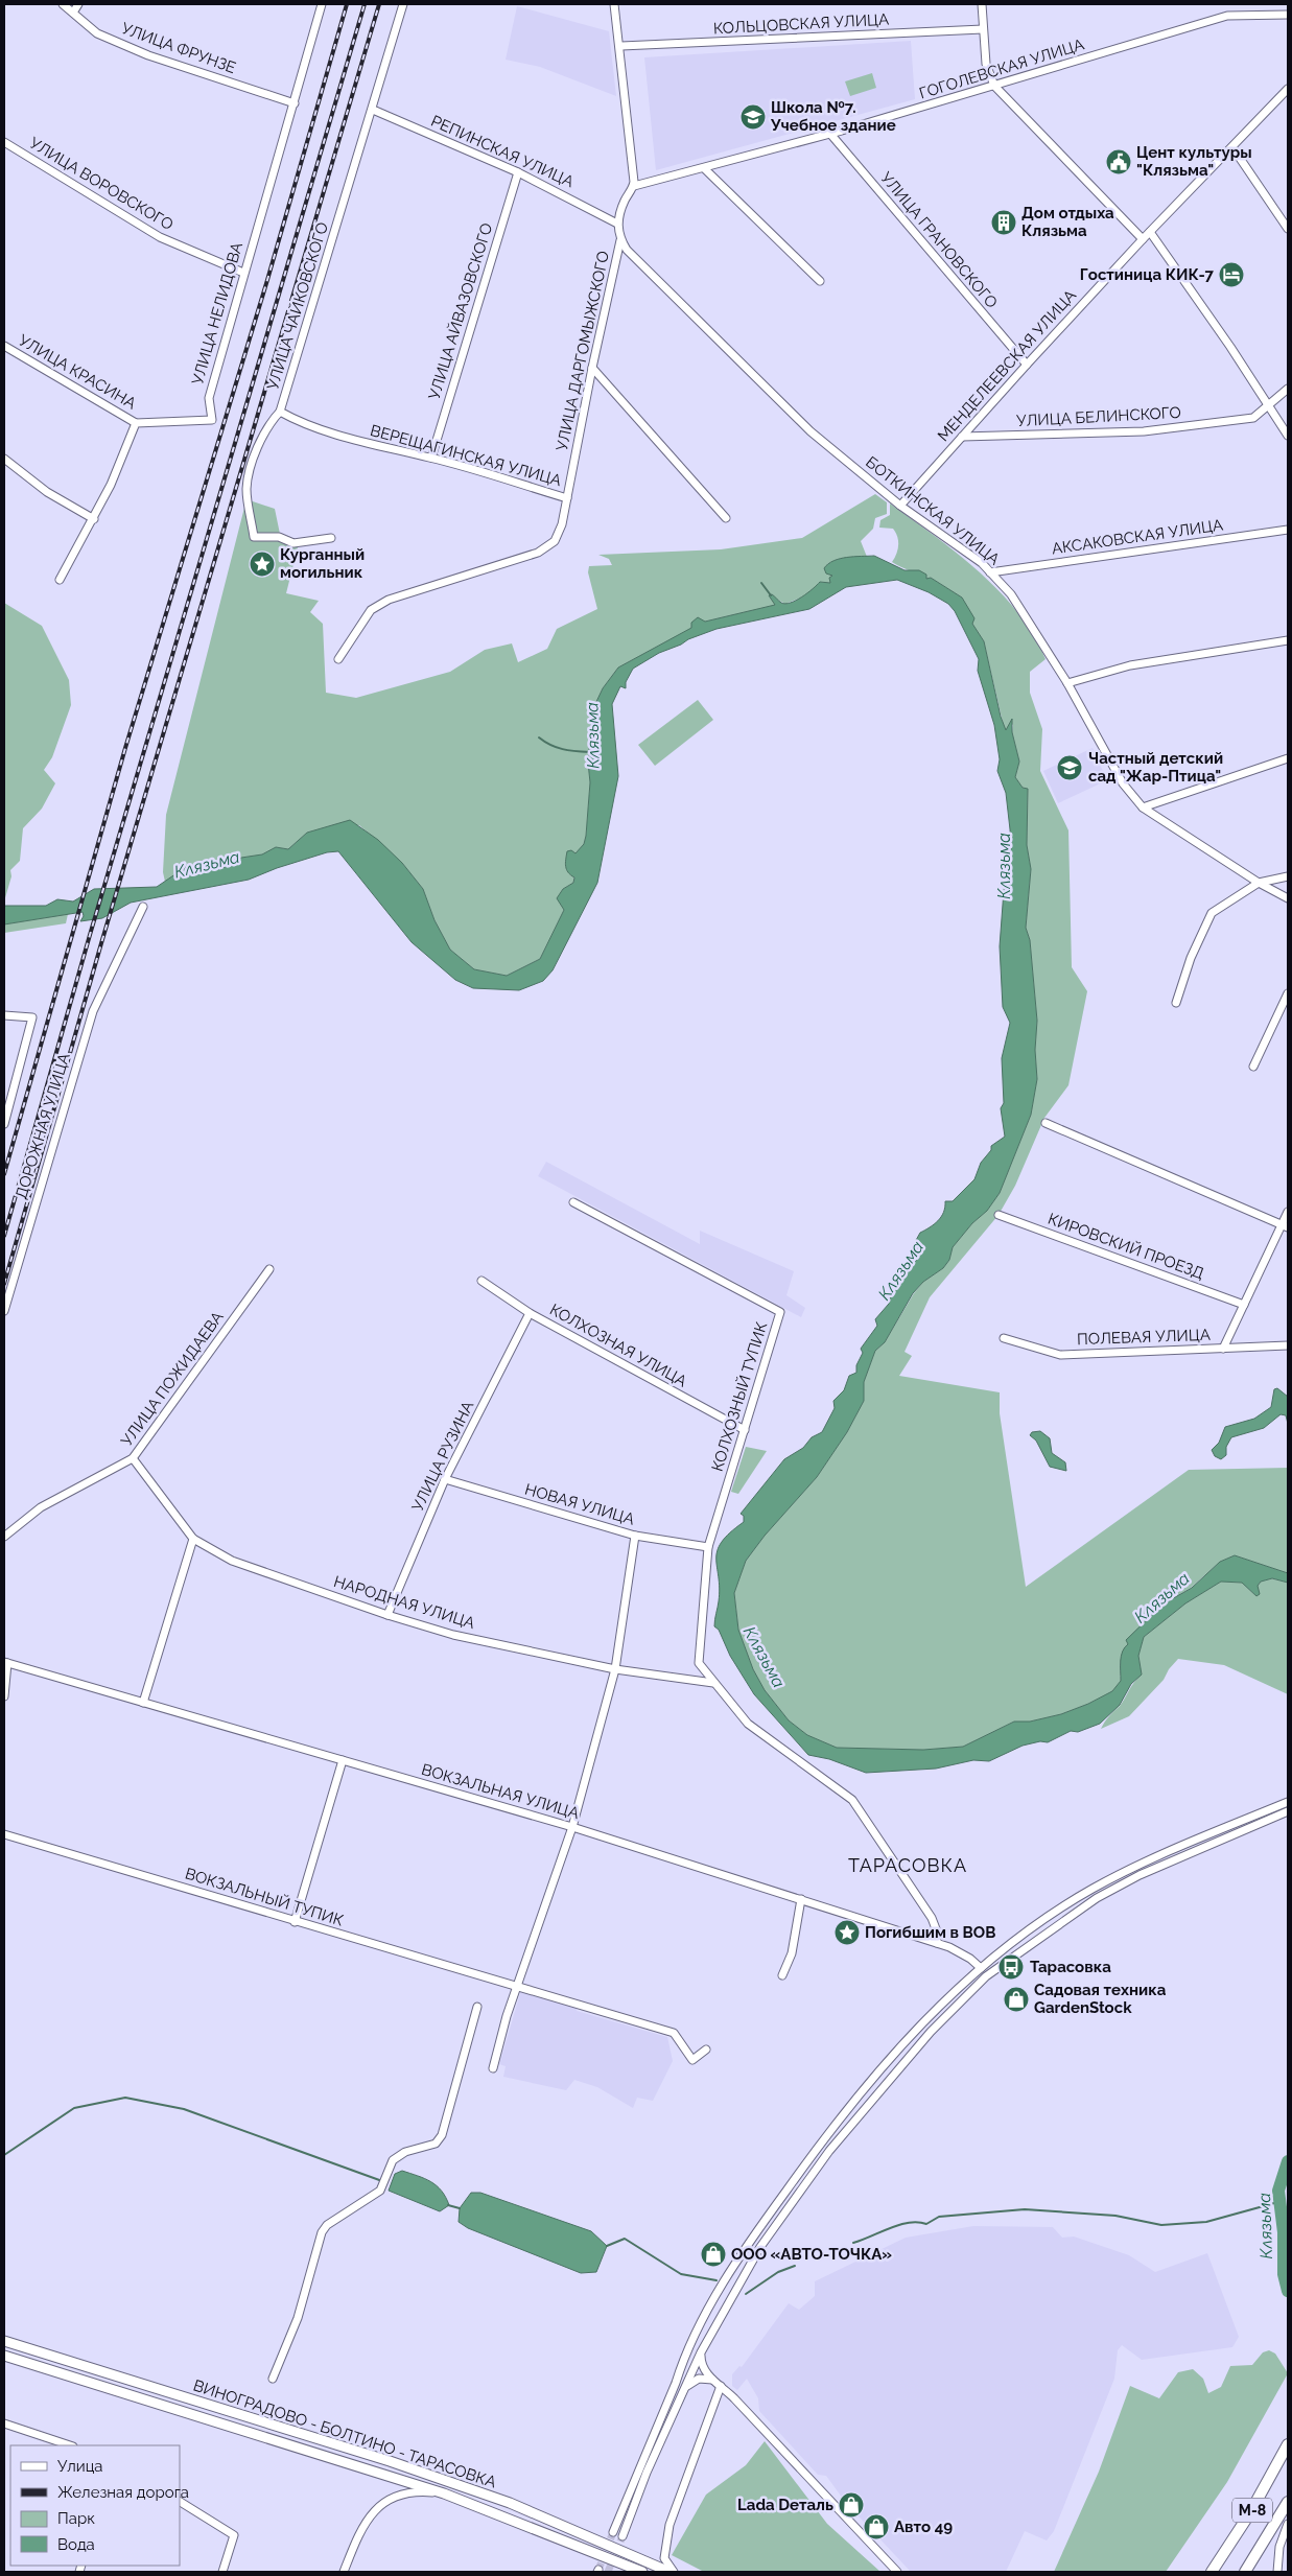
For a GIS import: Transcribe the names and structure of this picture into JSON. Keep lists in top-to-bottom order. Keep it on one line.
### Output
{"streets":{"highway":["М-8"],"main road":["ВИНОГРАДОВО - БОЛТИНО - ТАРАСОВКА"],"street":["КОЛЬЦОВСКАЯ УЛИЦА","УЛИЦА ФРУНЗЕ","ГОГОЛЕВСКАЯ УЛИЦА","РЕПИНСКАЯ УЛИЦА","УЛИЦА ВОРОВСКОГО","УЛИЦА ГРАНОВСКОГО","УЛИЦА ЧАЙКОВСКОГО","УЛИЦА АЙВАЗОВСКОГО","УЛИЦА НЕЛИДОВА","УЛИЦА ДАРГОМЫЖСКОГО","МЕНДЕЛЕЕВСКАЯ УЛИЦА","УЛИЦА КРАСИНА","УЛИЦА БЕЛИНСКОГО","ВЕРЕЩАГИНСКАЯ УЛИЦА","БОТКИНСКАЯ УЛИЦА","АКСАКОВСКАЯ УЛИЦА","ДОРОЖНАЯ УЛИЦА","КИРОВСКИЙ ПРОЕЗД","ПОЛЕВАЯ УЛИЦА","КОЛХОЗНАЯ УЛИЦА","УЛИЦА ПОЖИДАЕВА","КОЛХОЗНЫЙ ТУПИК","УЛИЦА РУЗИНА","НОВАЯ УЛИЦА","НАРОДНАЯ УЛИЦА","ВОКЗАЛЬНАЯ УЛИЦА","ВОКЗАЛЬНЫЙ ТУПИК"]},"crossings":[["УЛИЦА ФРУНЗЕ","УЛИЦА НЕЛИДОВА"],["ГОГОЛЕВСКАЯ УЛИЦА","УЛИЦА ГРАНОВСКОГО"],["ГОГОЛЕВСКАЯ УЛИЦА","БОТКИНСКАЯ УЛИЦА"],["РЕПИНСКАЯ УЛИЦА","УЛИЦА ЧАЙКОВСКОГО"],["РЕПИНСКАЯ УЛИЦА","УЛИЦА АЙВАЗОВСКОГО"],["РЕПИНСКАЯ УЛИЦА","БОТКИНСКАЯ УЛИЦА"],["УЛИЦА ВОРОВСКОГО","УЛИЦА НЕЛИДОВА"],["УЛИЦА ГРАНОВСКОГО","МЕНДЕЛЕЕВСКАЯ УЛИЦА"],["УЛИЦА ЧАЙКОВСКОГО","ВЕРЕЩАГИНСКАЯ УЛИЦА"],["УЛИЦА АЙВАЗОВСКОГО","ВЕРЕЩАГИНСКАЯ УЛИЦА"],["УЛИЦА НЕЛИДОВА","УЛИЦА КРАСИНА"],["УЛИЦА ДАРГОМЫЖСКОГО","ВЕРЕЩАГИНСКАЯ УЛИЦА"],["УЛИЦА ДАРГОМЫЖСКОГО","БОТКИНСКАЯ УЛИЦА"],["МЕНДЕЛЕЕВСКАЯ УЛИЦА","УЛИЦА БЕЛИНСКОГО"],["МЕНДЕЛЕЕВСКАЯ УЛИЦА","БОТКИНСКАЯ УЛИЦА"],["БОТКИНСКАЯ УЛИЦА","АКСАКОВСКАЯ УЛИЦА"],["КОЛХОЗНАЯ УЛИЦА","КОЛХОЗНЫЙ ТУПИК"],["КОЛХОЗНАЯ УЛИЦА","УЛИЦА РУЗИНА"],["УЛИЦА ПОЖИДАЕВА","НАРОДНАЯ УЛИЦА"],["КОЛХОЗНЫЙ ТУПИК","НОВАЯ УЛИЦА"],["КОЛХОЗНЫЙ ТУПИК","НАРОДНАЯ УЛИЦА"],["КОЛХОЗНЫЙ ТУПИК","ВОКЗАЛЬНАЯ УЛИЦА"],["УЛИЦА РУЗИНА","НОВАЯ УЛИЦА"],["УЛИЦА РУЗИНА","НАРОДНАЯ УЛИЦА"]],"districts":["ТАРАСОВКА"],"water":["Клязьма"],"places":{"school or university":["Школа №7. Учебное здание","Частный детский сад \"Жар-Птица\""],"public building":["Цент культуры \"Клязьма\""],"building":["Дом отдыха Клязьма"],"hotel":["Гостиница КИК-7"],"place":["Курганный могильник","Погибшим в ВОВ"],"bus stop":["Тарасовка"],"shop":["Садовая техника GardenStock","ООО «АВТО-ТОЧКА»","Lada Dеталь","Авто 49"]},"legend":["Улица","Железная дорога","Парк","Вода"]}
